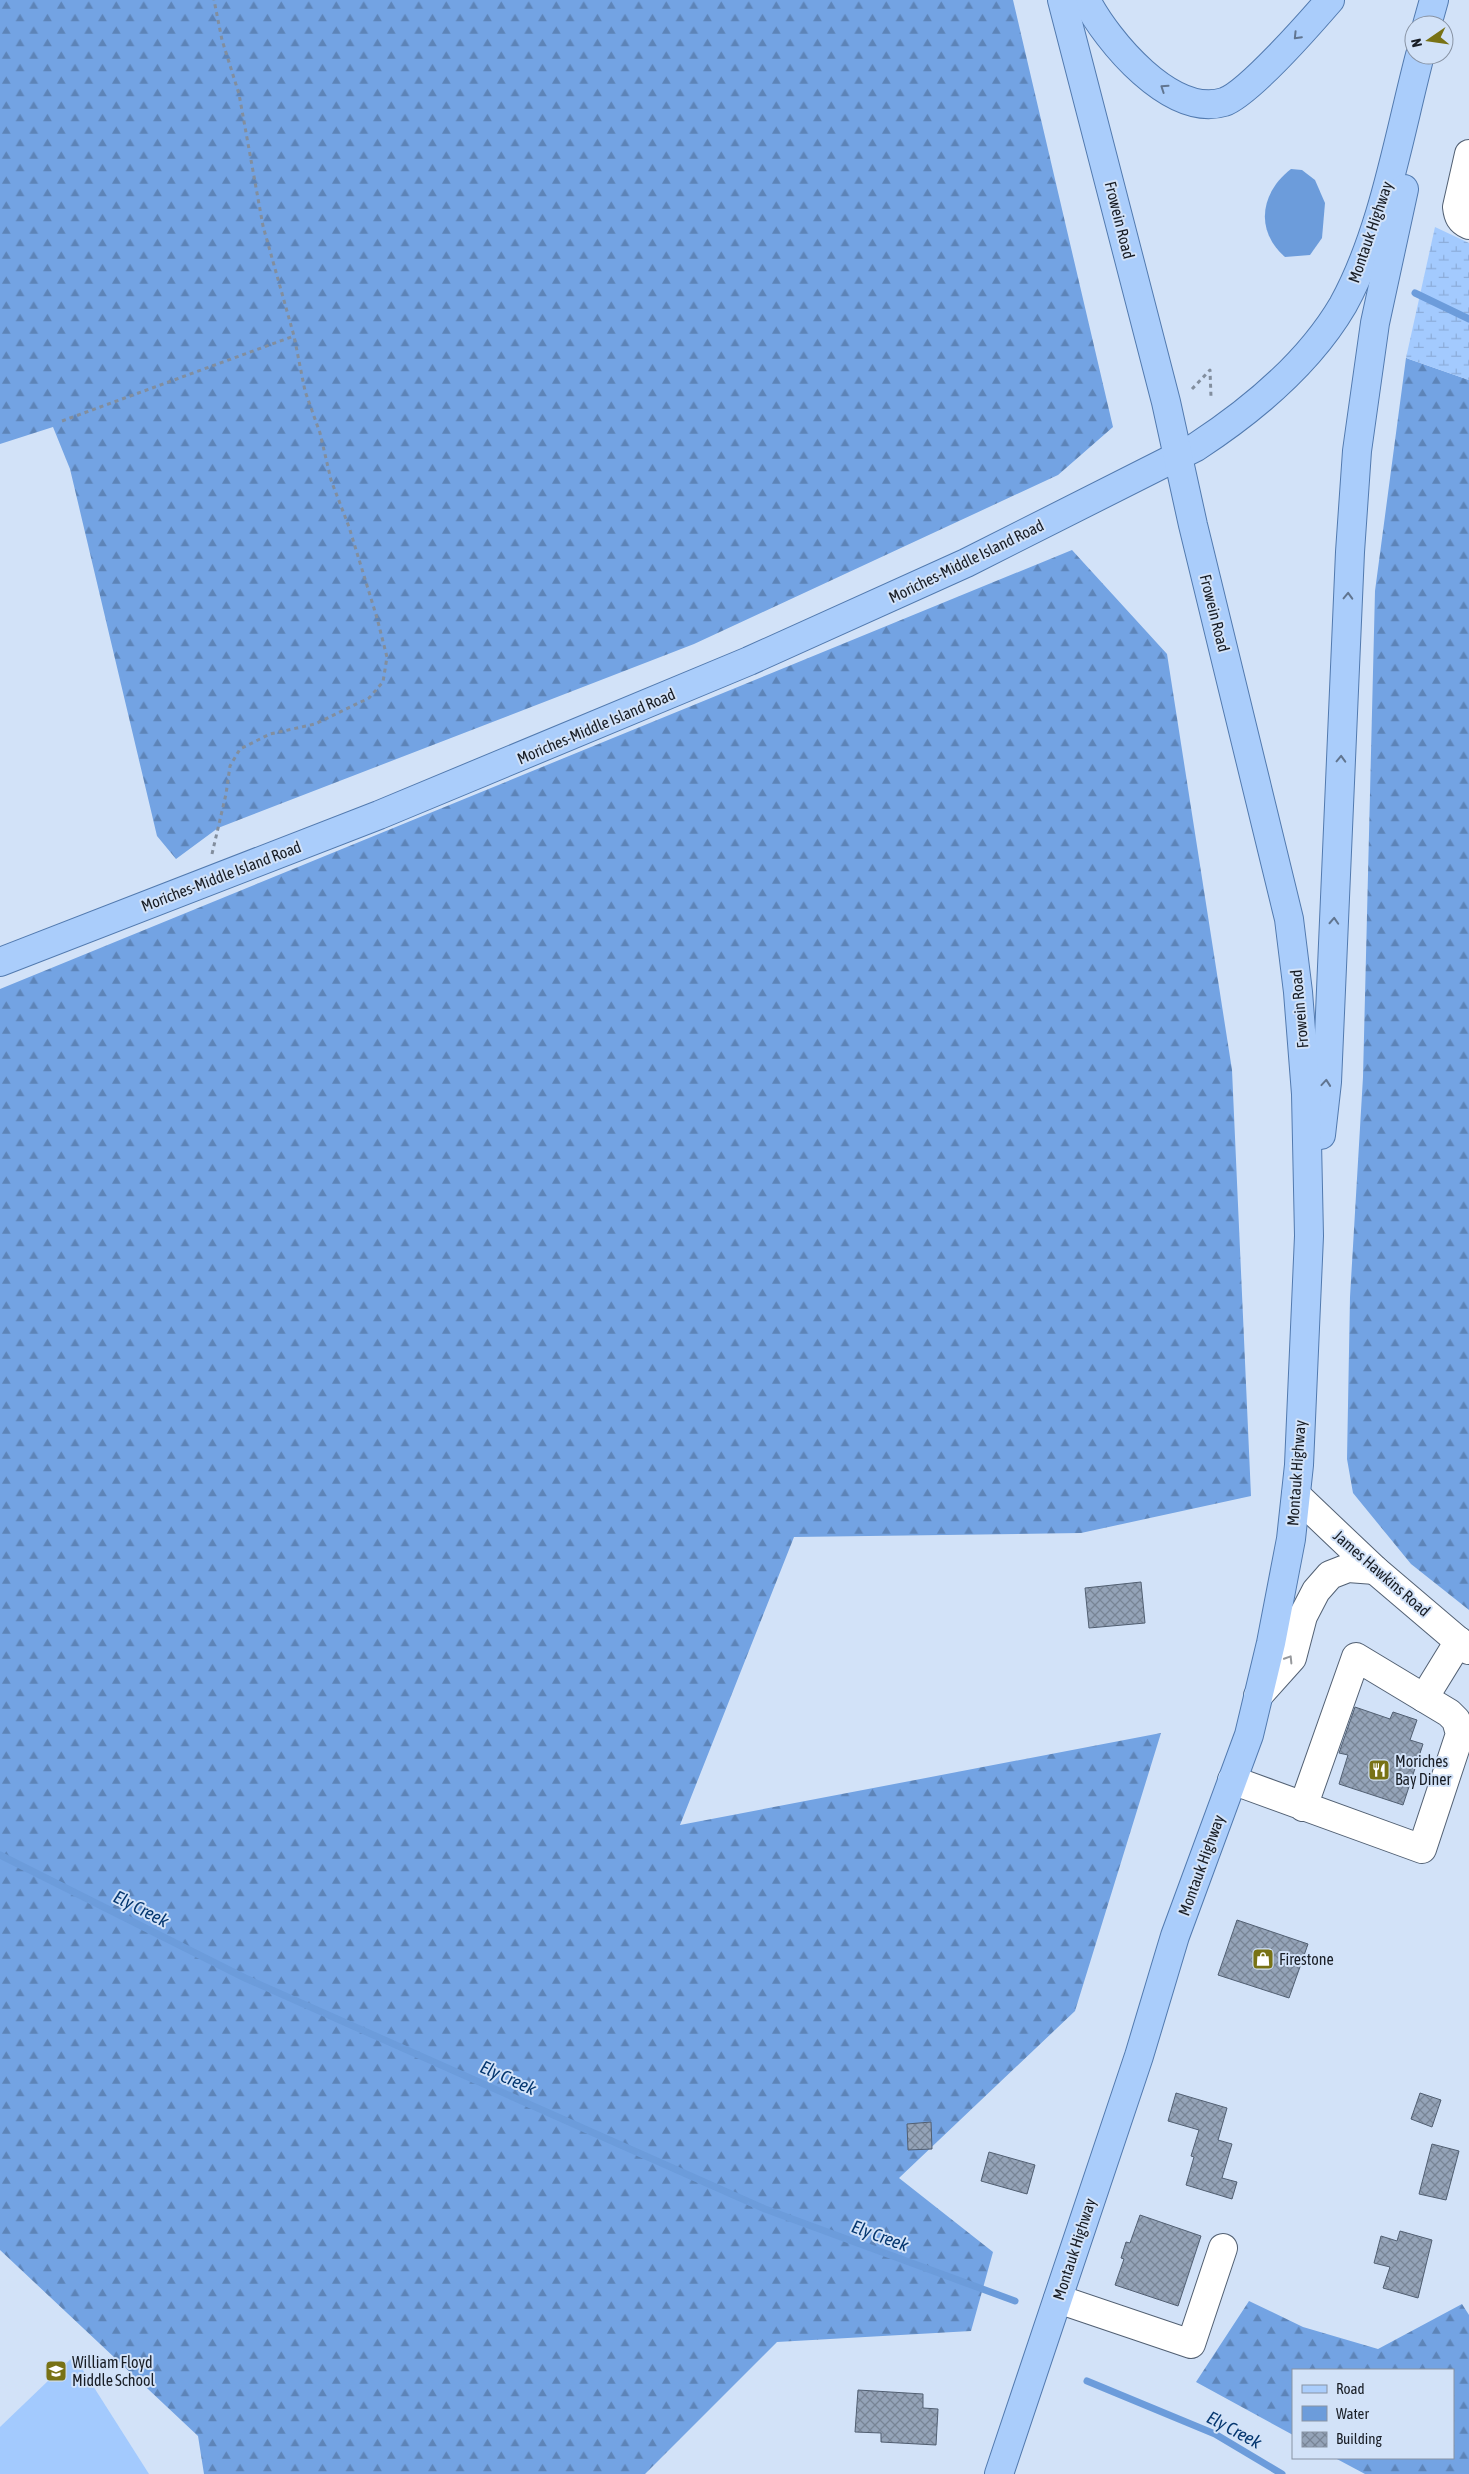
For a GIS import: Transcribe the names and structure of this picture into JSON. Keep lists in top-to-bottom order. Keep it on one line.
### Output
{"streets":{"main road":["Frowein Road","Montauk Highway","Moriches-Middle Island Road"],"street":["James Hawkins Road"]},"crossings":[["Frowein Road","Montauk Highway"],["Frowein Road","Moriches-Middle Island Road"],["Montauk Highway","Moriches-Middle Island Road"],["Montauk Highway","James Hawkins Road"]],"water":["Ely Creek"],"places":{"restaurant":["Moriches Bay Diner"],"shop":["Firestone"],"school or university":["William Floyd Middle School"]},"legend":["Road","Water","Building"],"north":"left"}
